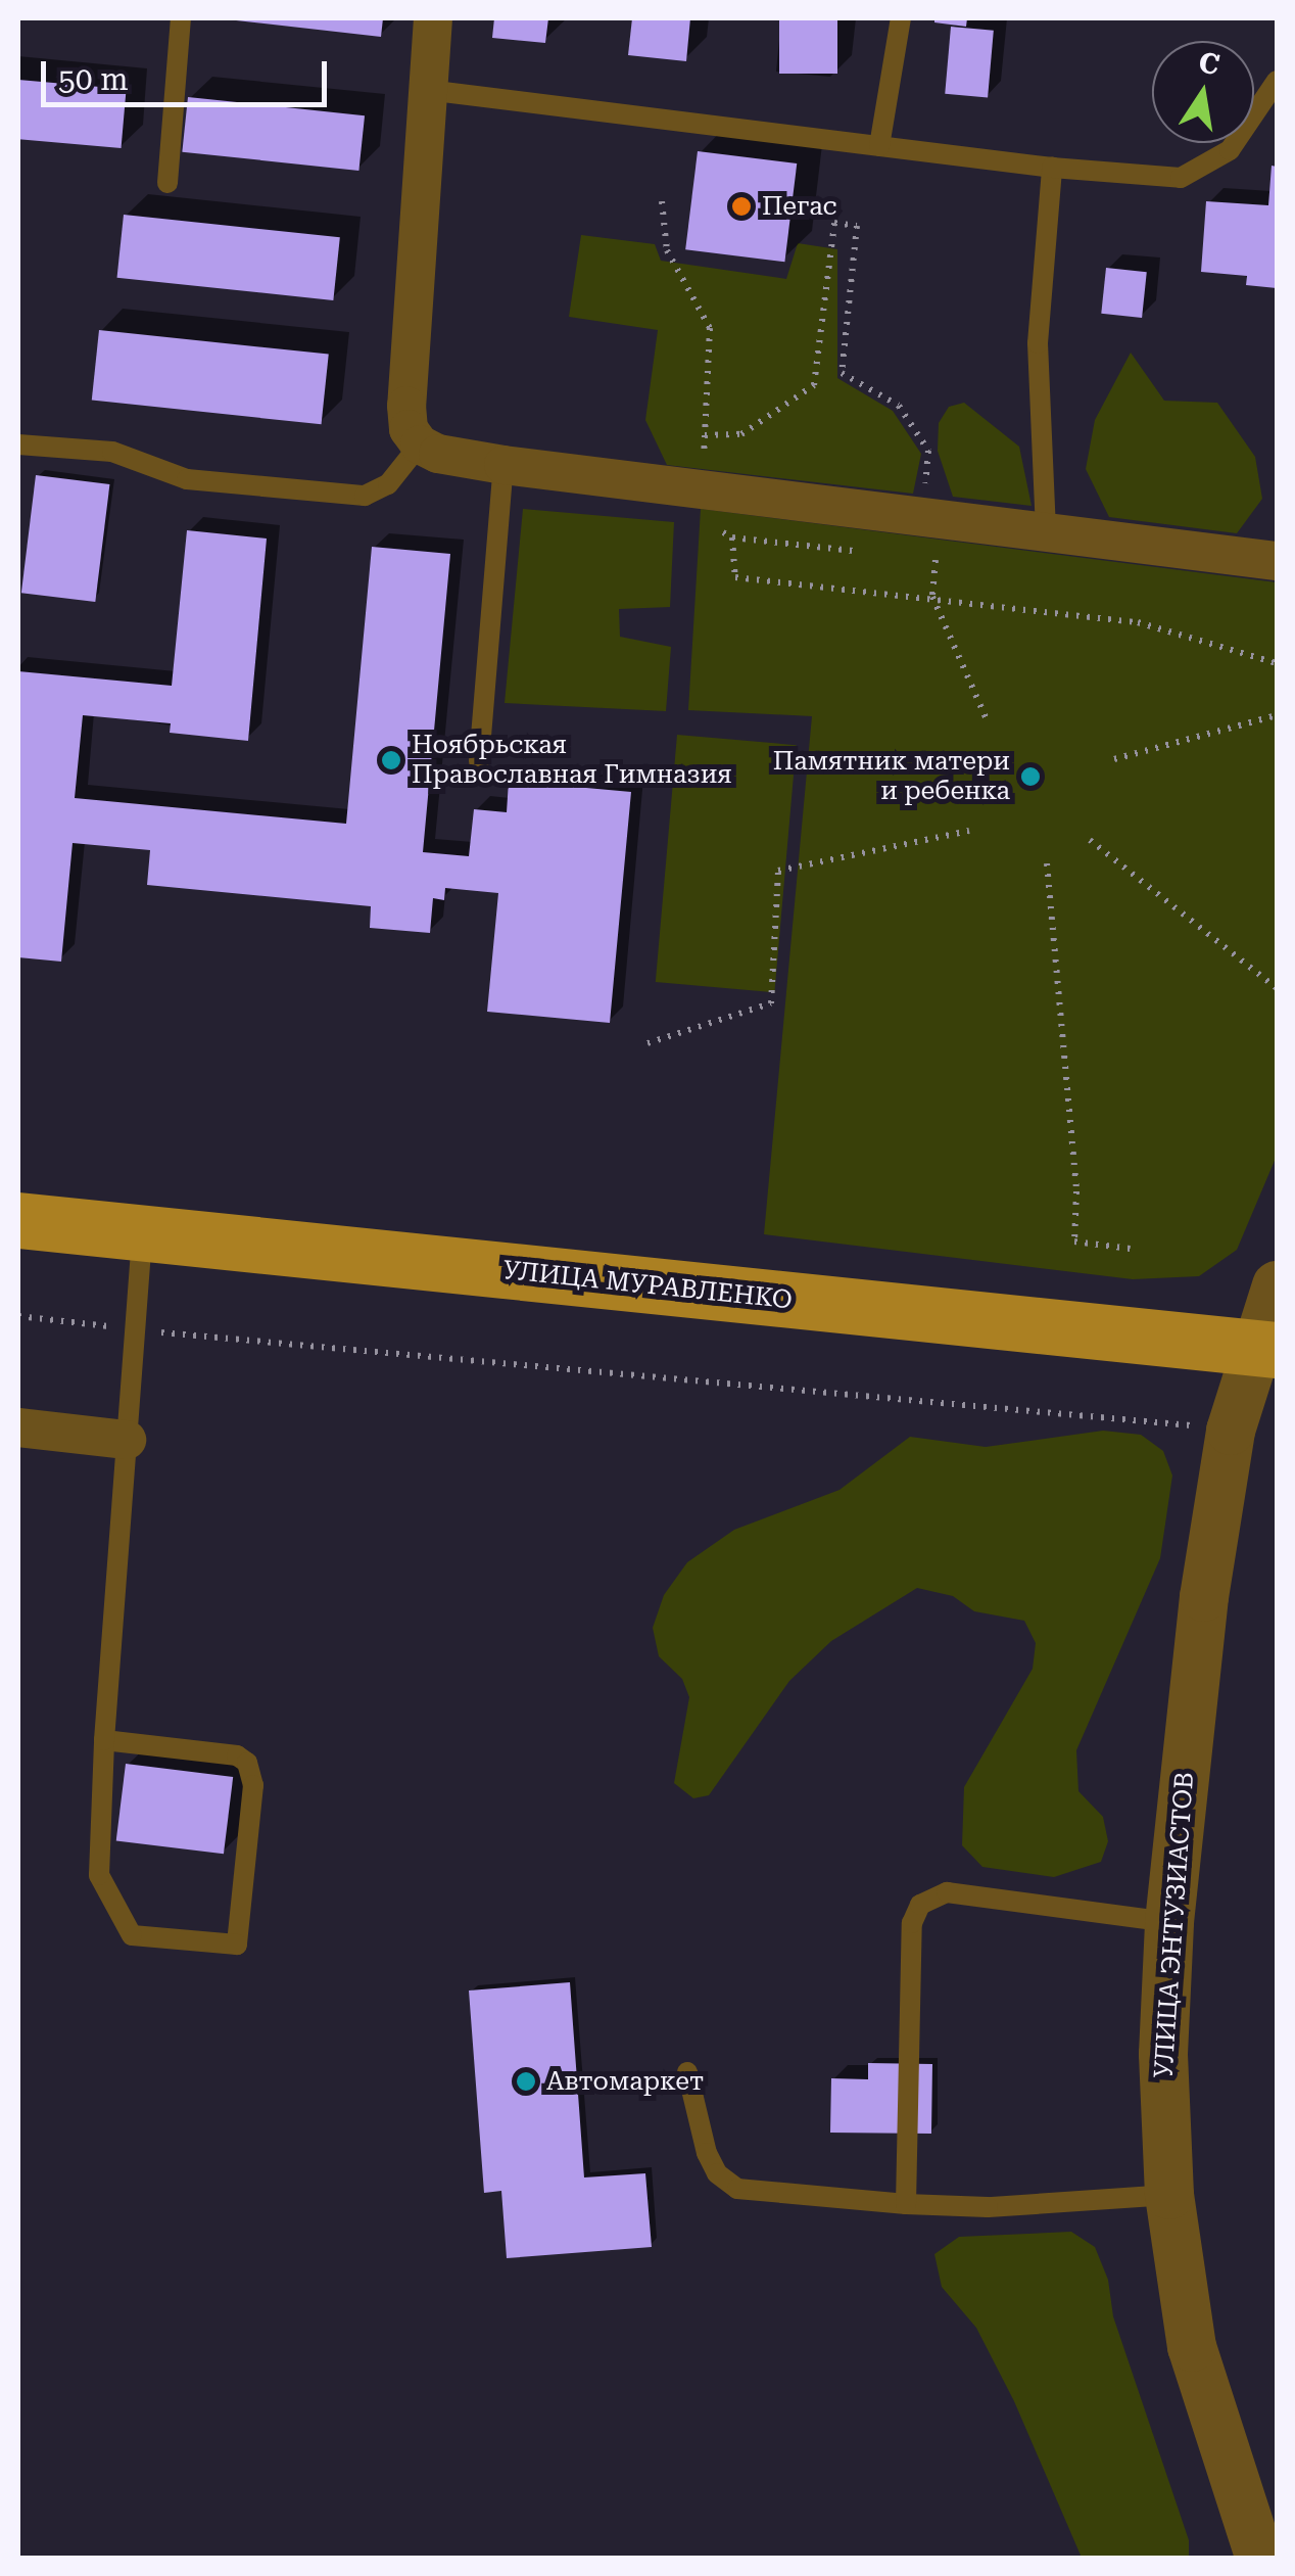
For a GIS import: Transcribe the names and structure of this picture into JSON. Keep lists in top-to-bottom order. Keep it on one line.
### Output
{"streets":{"main road":["УЛИЦА МУРАВЛЕНКО"],"street":["УЛИЦА ЭНТУЗИАСТОВ"]},"crossings":[["УЛИЦА МУРАВЛЕНКО","УЛИЦА ЭНТУЗИАСТОВ"]],"places":["Пегас","Ноябрьская Православная Гимназия","Памятник матери и ребенка","Автомаркет"],"scale_bar":"50 m","north":"top"}
